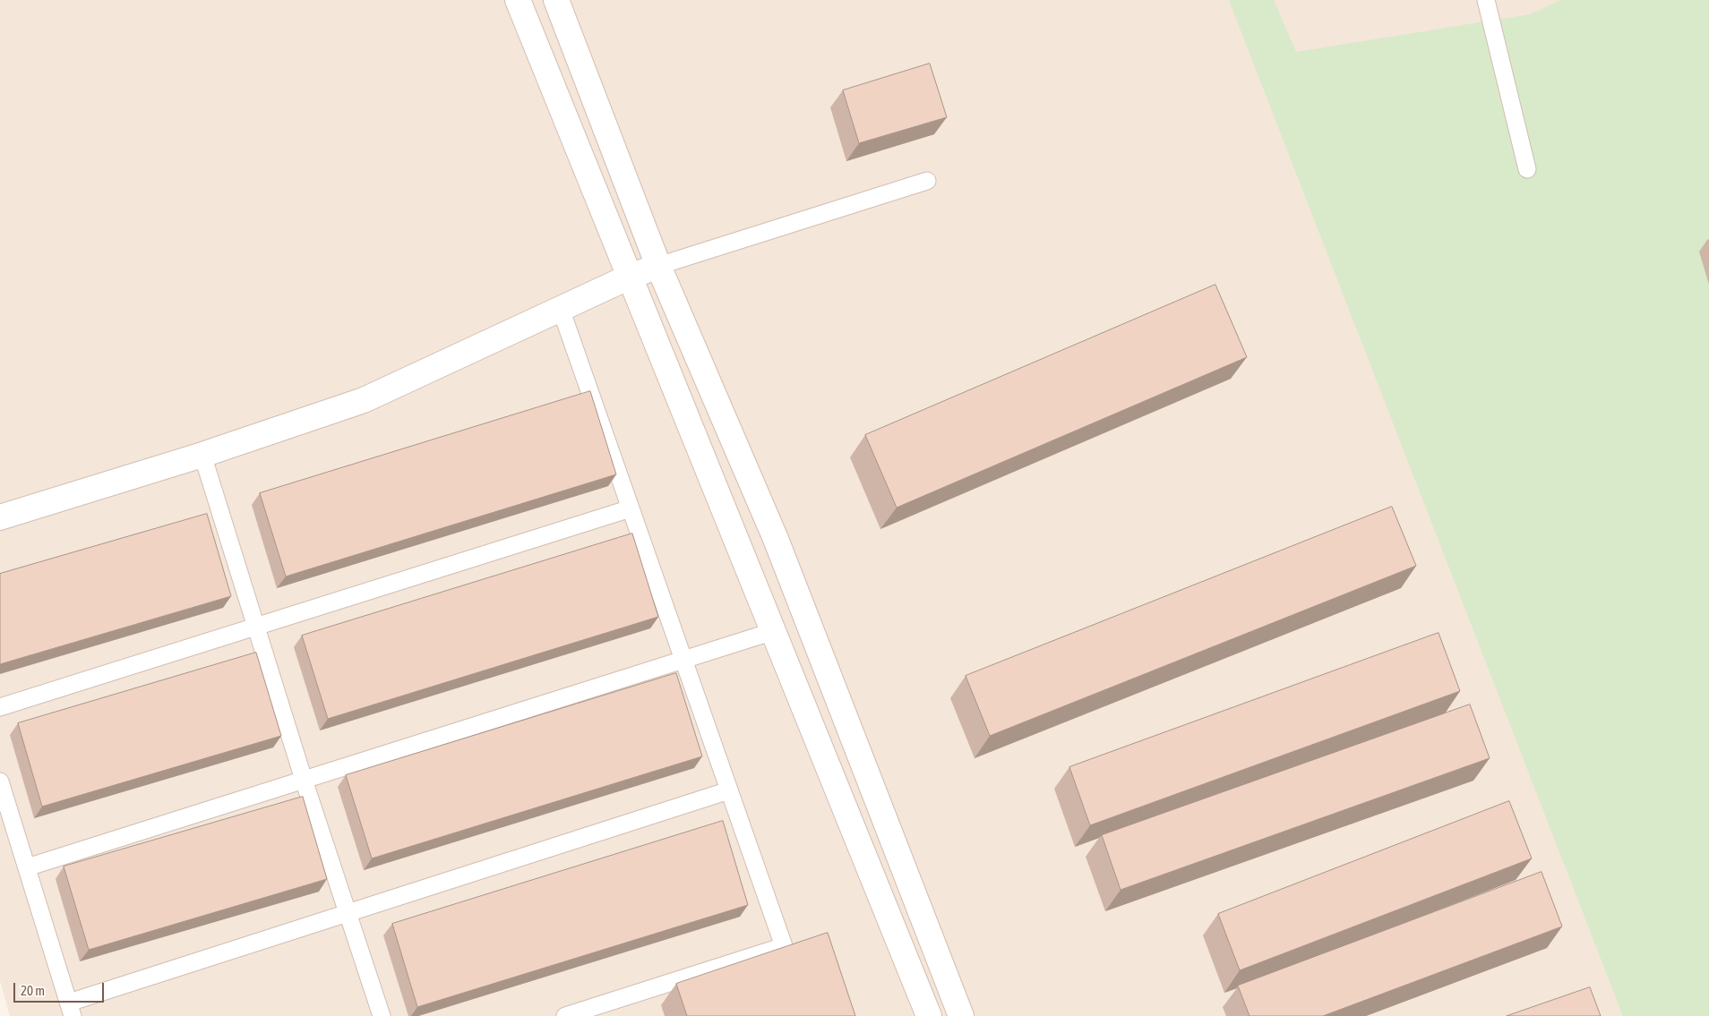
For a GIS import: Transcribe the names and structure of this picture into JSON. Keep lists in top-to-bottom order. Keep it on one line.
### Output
{"scale_bar":"20 m"}
